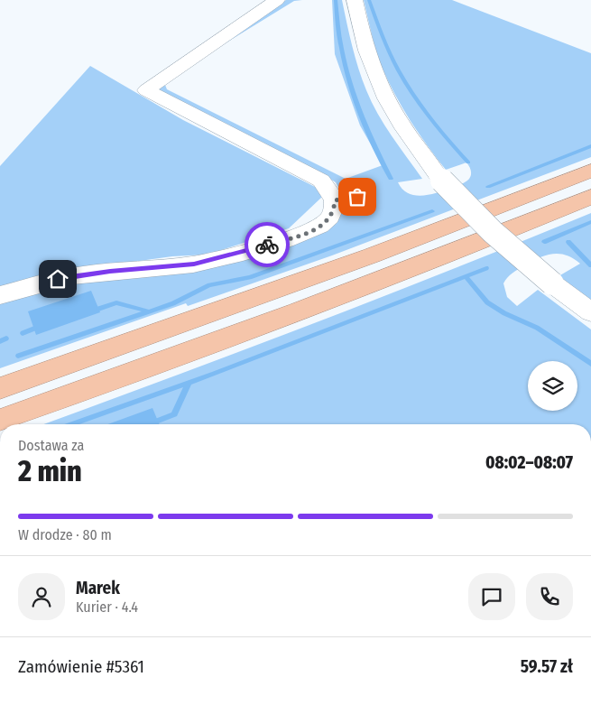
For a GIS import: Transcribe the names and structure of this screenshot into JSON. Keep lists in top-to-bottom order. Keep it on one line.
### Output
{"page":{"heading":["2 min","Dostawa za","08:02–08:07"],"panel":["Marek","Kurier · 4.4","Zamówienie #5361","59.57 zł"],"bar":"W drodze · 80 m"}}
